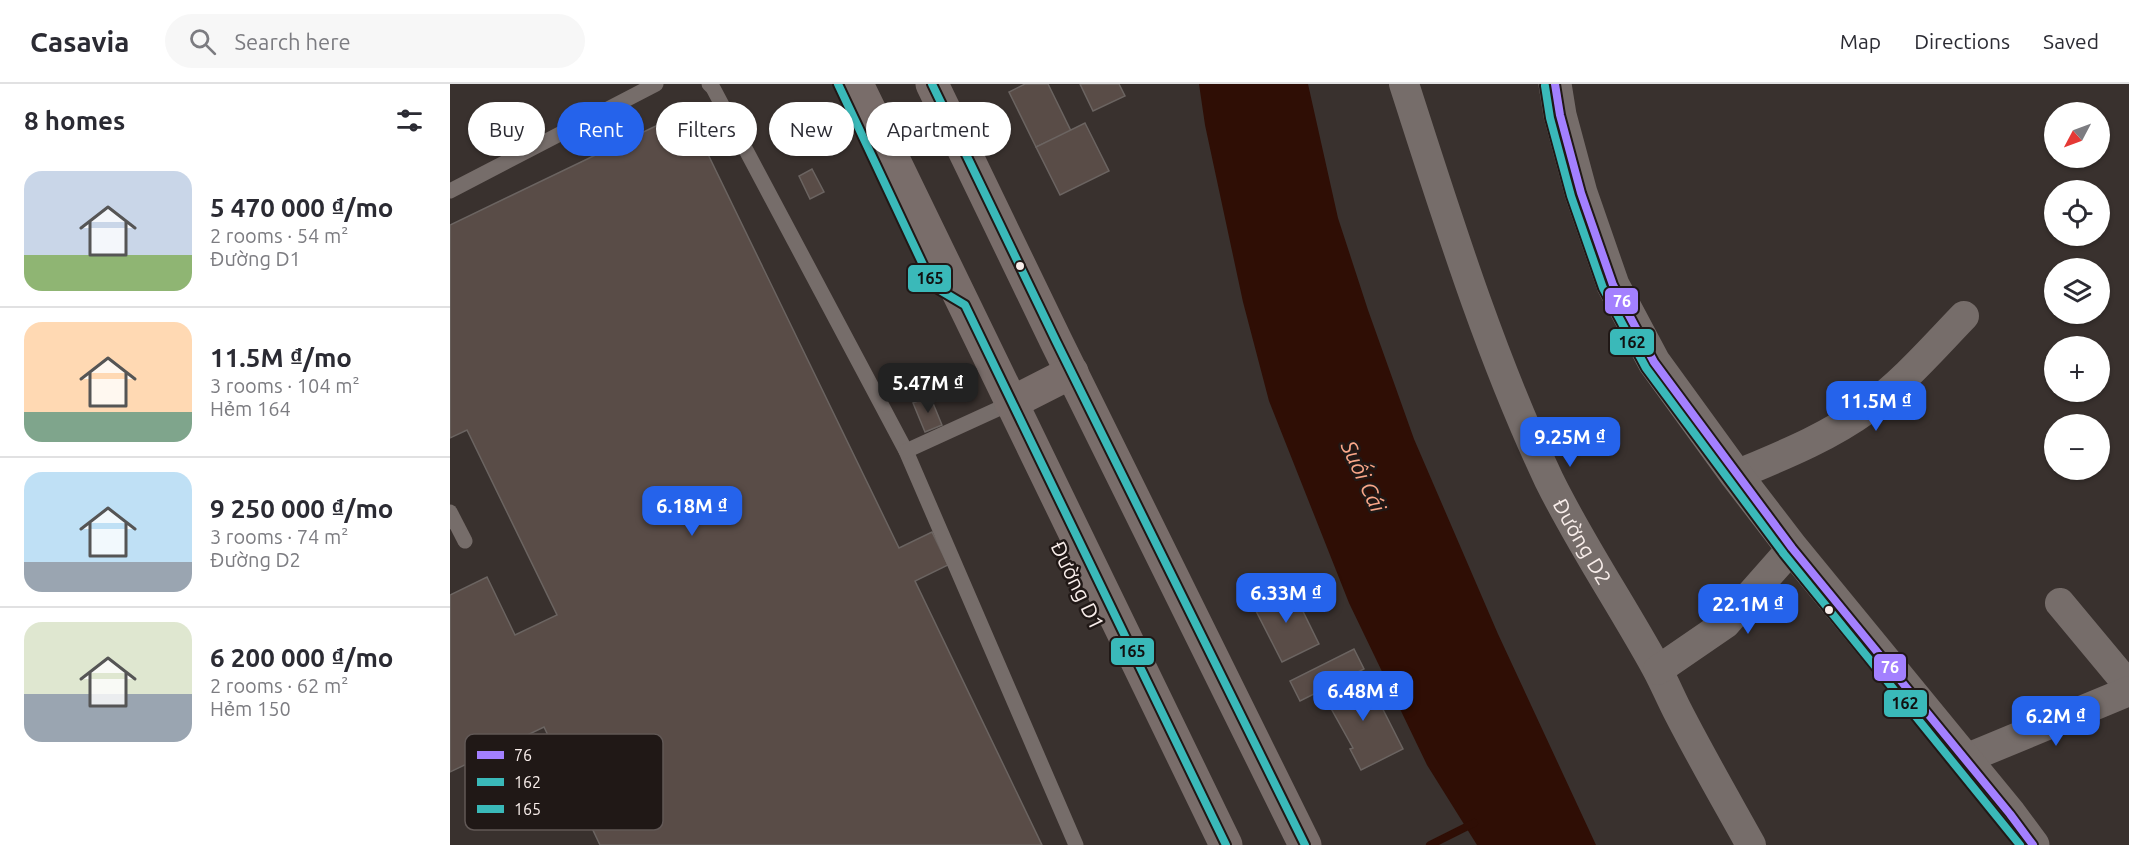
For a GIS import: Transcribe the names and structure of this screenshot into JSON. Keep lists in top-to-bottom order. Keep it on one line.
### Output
{"streets":{"main road":["Đường D1"],"street":["Đường D2"]},"water":["Suối Cái"],"lines":["transit line 76","transit line 165","transit line 162"],"legend":["76","162","165"],"north":"bottom left","page":{"header":"Casavia","search":"Search here","nav":["Map","Directions","Saved"],"heading":"8 homes","map_buttons":["+","−"],"chip":["Buy","Rent","Filters","New","Apartment"],"list":[{"name":"5 470 000 ₫/mo","note":"2 rooms · 54 m² · Đường D1"},{"name":"11.5M ₫/mo","note":"3 rooms · 104 m² · Hẻm 164"},{"name":"9 250 000 ₫/mo","note":"3 rooms · 74 m² · Đường D2"},{"name":"6 200 000 ₫/mo","note":"2 rooms · 62 m² · Hẻm 150"}],"price":["5.47M ₫","11.5M ₫","9.25M ₫","6.18M ₫","6.33M ₫","22.1M ₫","6.48M ₫","6.2M ₫"]}}
